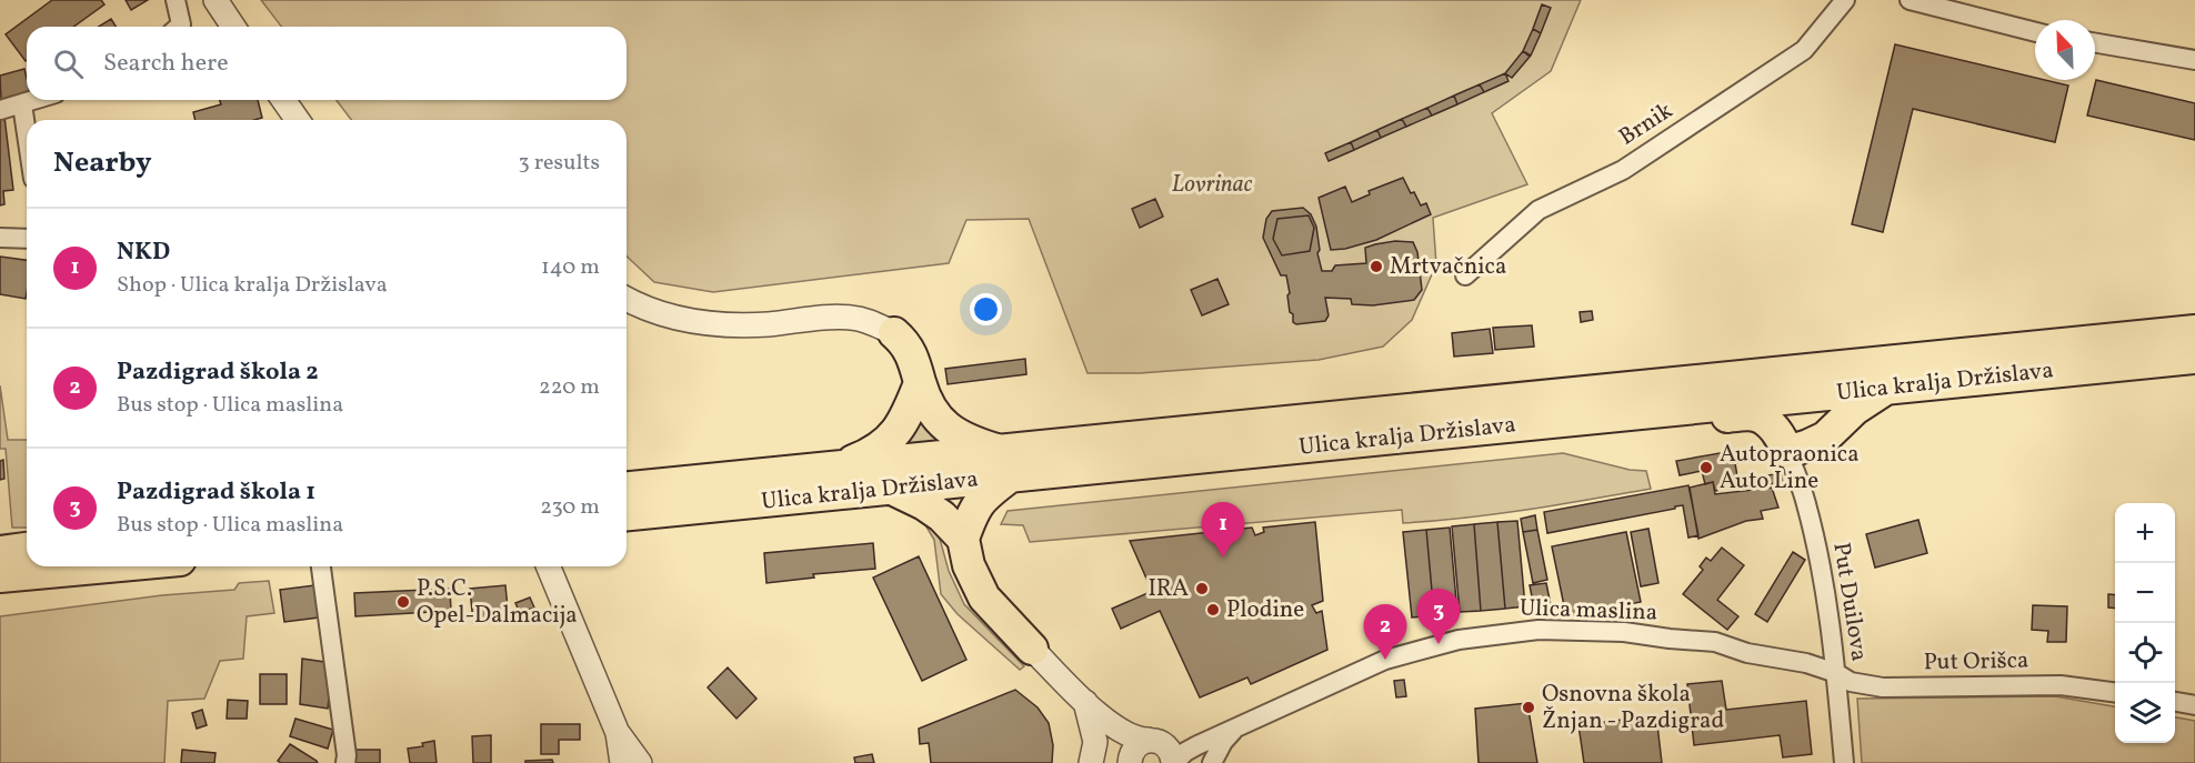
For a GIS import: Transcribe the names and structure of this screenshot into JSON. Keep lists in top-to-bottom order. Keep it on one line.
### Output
{"streets":{"highway":["Ulica kralja Držislava"],"street":["Brnik","Put Duilova","Ulica maslina","Put Orišca"]},"crossings":[["Put Duilova","Ulica maslina"],["Put Duilova","Put Orišca"],["Ulica maslina","Put Orišca"]],"parks":["Lovrinac"],"places":["Mrtvačnica","Autopraonica Auto Line","IRA","P.S.C. Opel-Dalmacija","Plodine","Osnovna škola Žnjan - Pazdigrad"],"north":"top left","page":{"search":"Search here","heading":["Nearby","3 results"],"list":[{"mark":"1","name":"NKD","note":"Shop · Ulica kralja Držislava","value":"140 m"},{"mark":"2","name":"Pazdigrad škola 2","note":"Bus stop · Ulica maslina","value":"220 m"},{"mark":"3","name":"Pazdigrad škola 1","note":"Bus stop · Ulica maslina","value":"230 m"}],"pins":["1","3","2"],"map_buttons":["+","−"]}}
